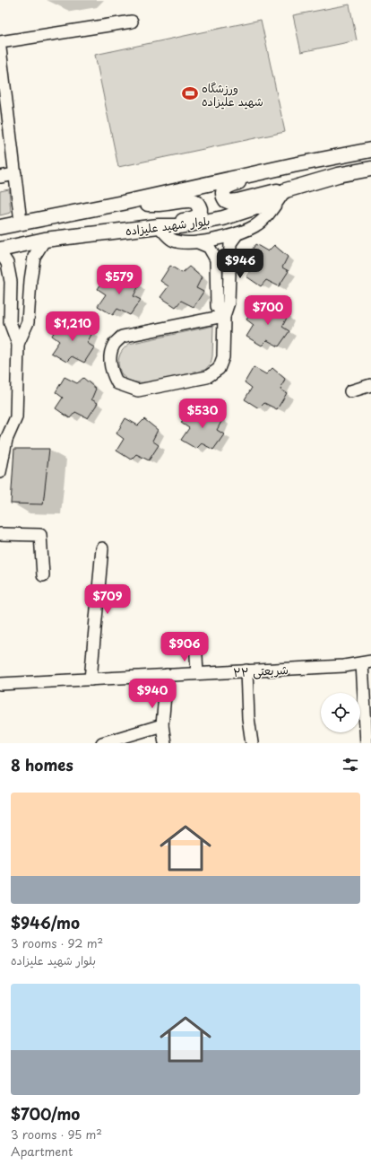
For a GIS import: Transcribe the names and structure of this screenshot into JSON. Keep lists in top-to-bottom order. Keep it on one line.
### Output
{"streets":{"main road":["بلوار شهید علیزاده"],"street":["شریعتی ۲۲"]},"places":{"sports":["ورزشگاه شهید علیزاده"]},"page":{"price":["$946","$579","$700","$1,210","$530","$709","$906","$940"],"heading":"8 homes","list":[{"name":"$946/mo","note":"3 rooms · 92 m² · بلوار شهید علیزاده"},{"name":"$700/mo","note":"3 rooms · 95 m² · Apartment"}]}}
